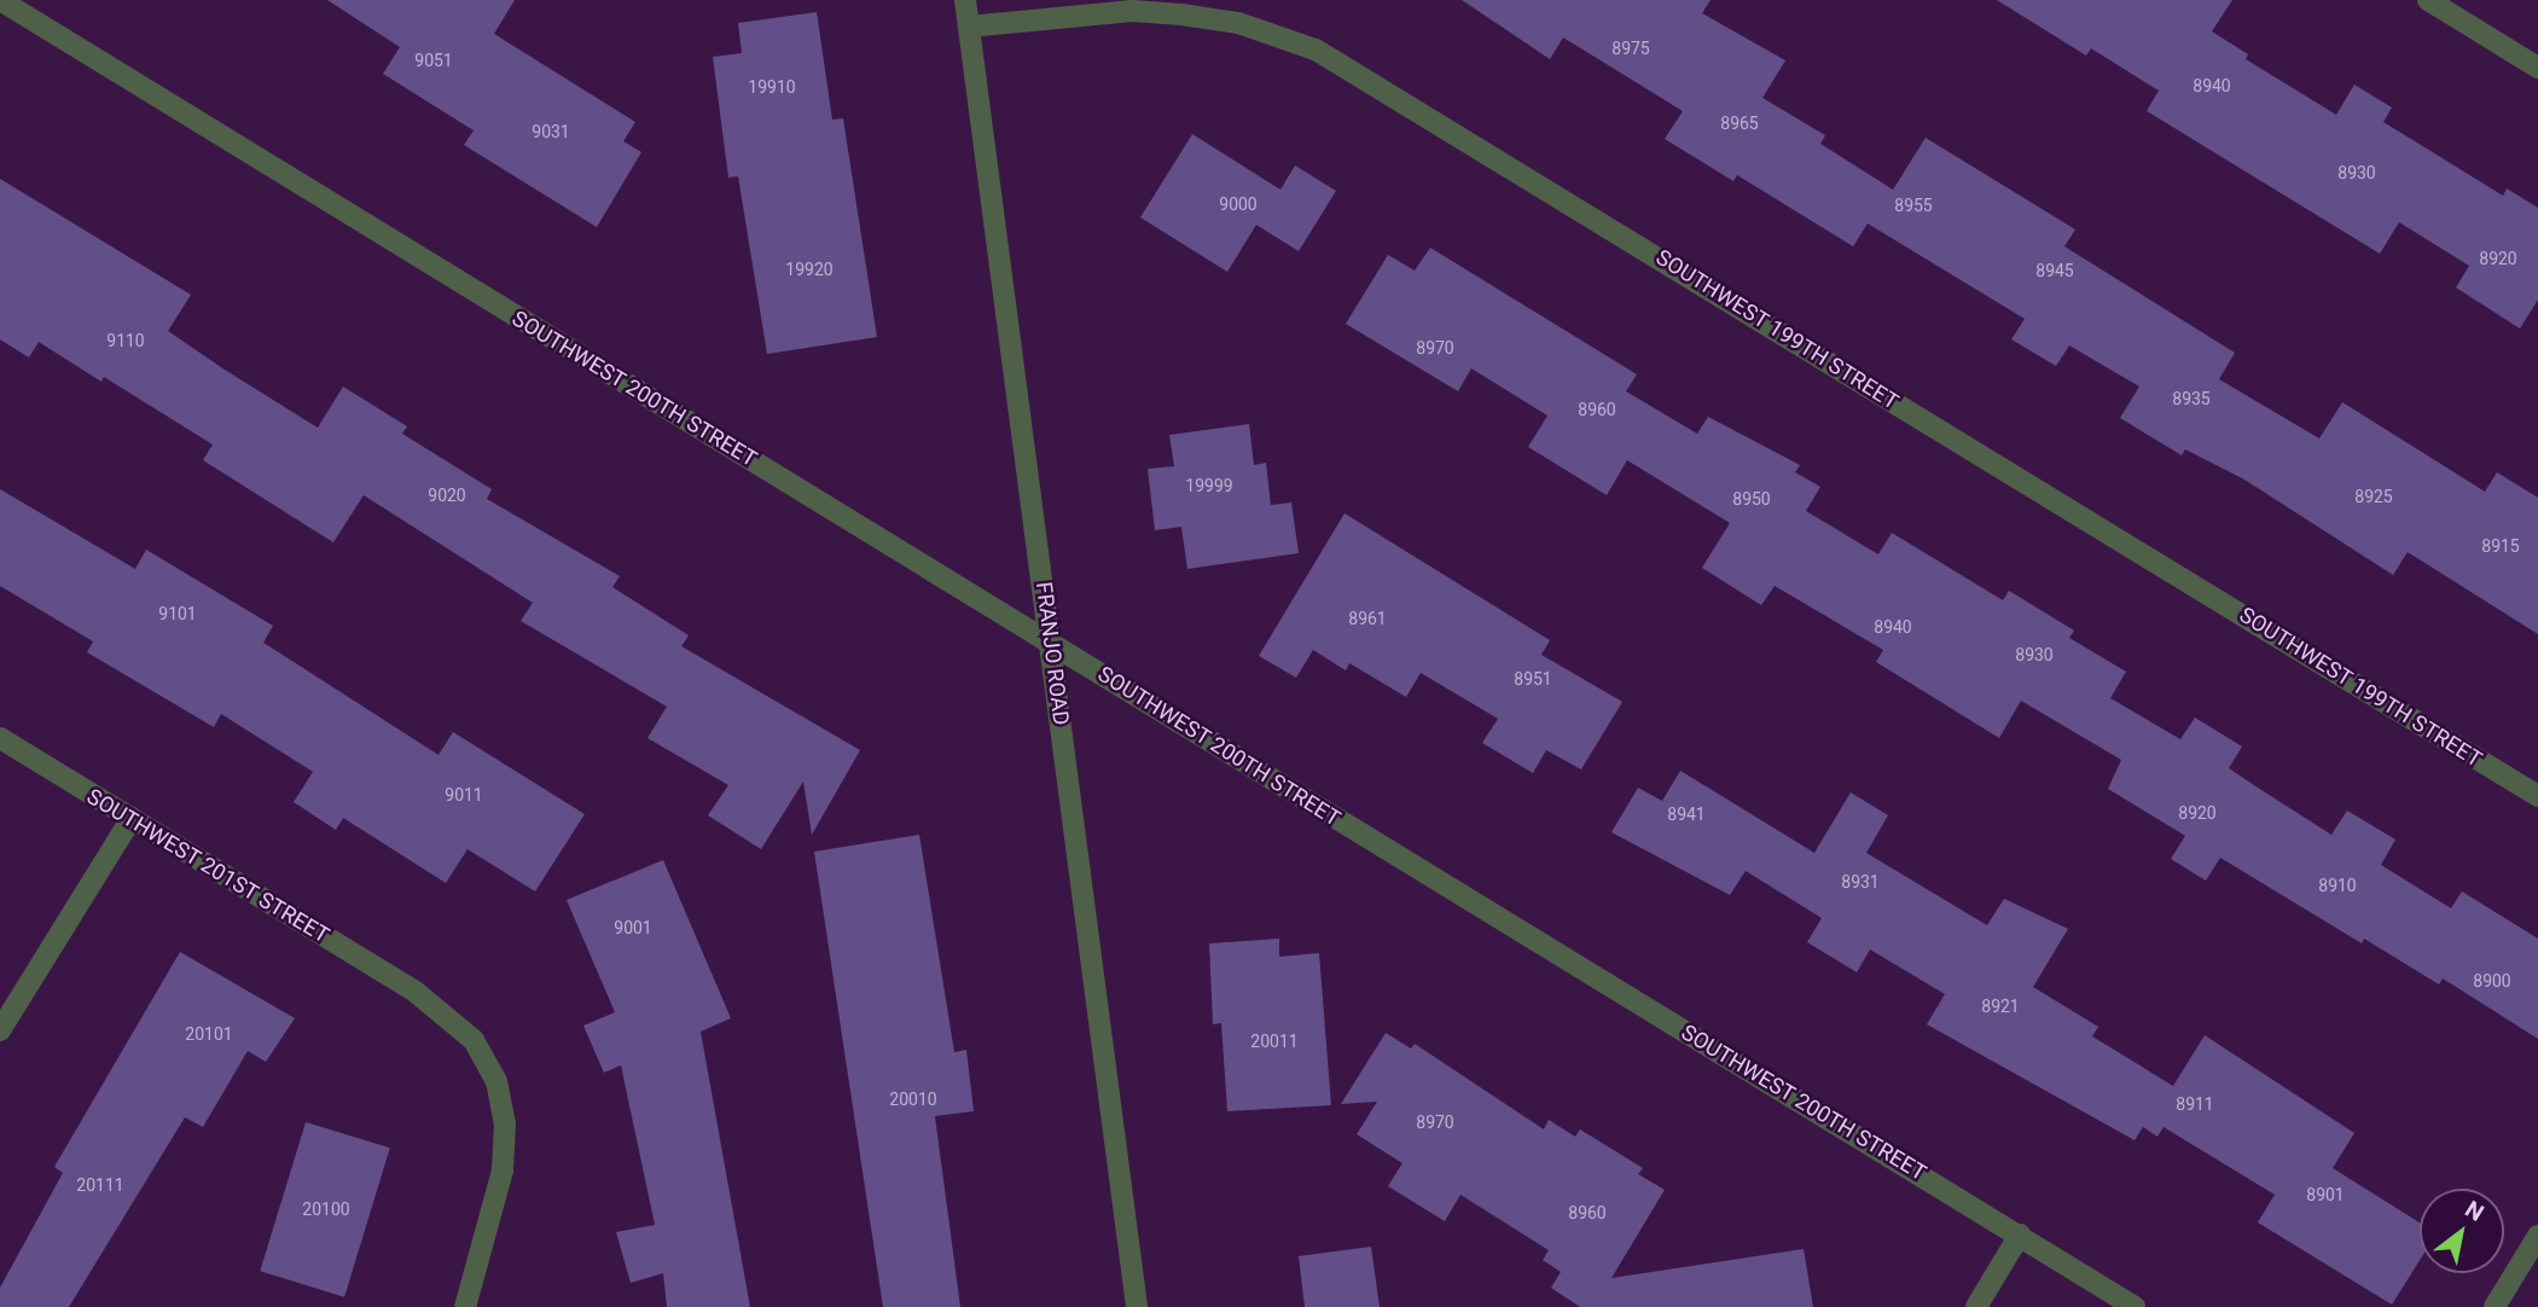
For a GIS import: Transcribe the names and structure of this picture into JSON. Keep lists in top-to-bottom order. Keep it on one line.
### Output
{"streets":{"street":["SOUTHWEST 199TH STREET","SOUTHWEST 200TH STREET","FRANJO ROAD","SOUTHWEST 201ST STREET"]},"crossings":[["SOUTHWEST 199TH STREET","FRANJO ROAD"],["SOUTHWEST 200TH STREET","FRANJO ROAD"]],"house_numbers":["8975","9051","8940","19910","8965","9031","8930","9000","8955","8920","19920","8945","9110","8970","8935","8960","19999","9020","8925","8950","8915","9101","8961","8940","8930","8951","9011","8920","8941","8931","8910","9001","8900","8921","20101","20011","20010","8911","8970","20111","8901","20100","8960"],"north":"top right"}
